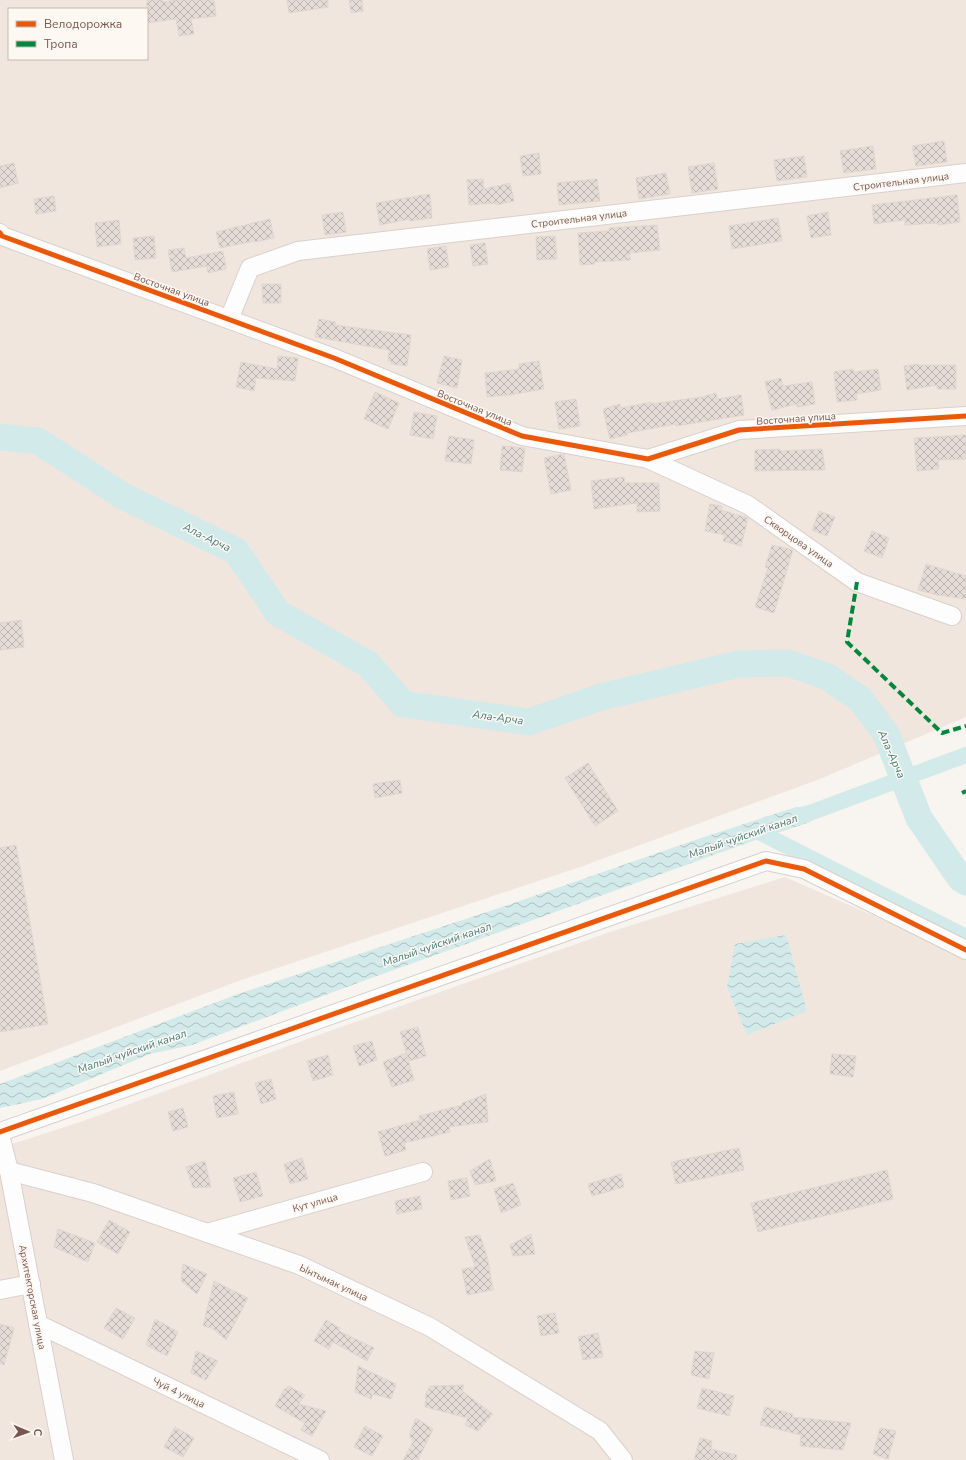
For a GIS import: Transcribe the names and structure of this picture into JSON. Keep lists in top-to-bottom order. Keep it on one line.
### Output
{"streets":{"street":["Строительная улица","Восточная улица","Скворцова улица","Кут улица","Ынтымак улица","Архитекторская улица","Чуй 4 улица"]},"crossings":[["Строительная улица","Восточная улица"],["Восточная улица","Скворцова улица"],["Кут улица","Ынтымак улица"],["Ынтымак улица","Архитекторская улица"],["Архитекторская улица","Чуй 4 улица"]],"water":["Ала-Арча","Малый чуйский канал"],"legend":["Велодорожка","Тропа"],"north":"right"}
